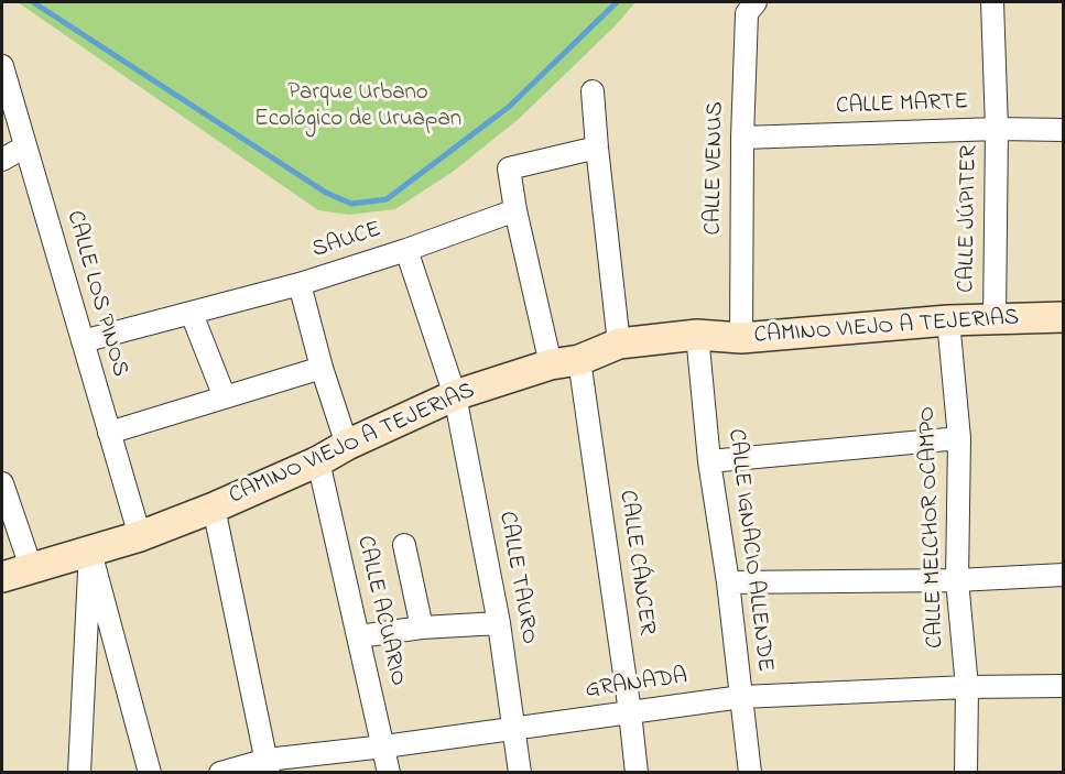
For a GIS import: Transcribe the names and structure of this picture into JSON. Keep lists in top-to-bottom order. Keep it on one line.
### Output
{"streets":{"street":["CALLE MARTE","CALLE VENUS","CALLE JÚPITER","SAUCE","CALLE LOS PINOS","CAMINO VIEJO A TEJERIAS","CALLE MELCHOR OCAMPO","CALLE IGNACIO ALLENDE","CALLE CÁNCER","CALLE TAURO","CALLE ACUARIO","GRANADA"]},"crossings":[["CALLE MARTE","CALLE VENUS"],["CALLE MARTE","CALLE JÚPITER"],["CALLE VENUS","CAMINO VIEJO A TEJERIAS"],["CALLE JÚPITER","CAMINO VIEJO A TEJERIAS"],["SAUCE","CALLE LOS PINOS"],["SAUCE","CALLE TAURO"],["CALLE LOS PINOS","CAMINO VIEJO A TEJERIAS"],["CAMINO VIEJO A TEJERIAS","CALLE MELCHOR OCAMPO"],["CAMINO VIEJO A TEJERIAS","CALLE IGNACIO ALLENDE"],["CAMINO VIEJO A TEJERIAS","CALLE CÁNCER"],["CAMINO VIEJO A TEJERIAS","CALLE TAURO"],["CAMINO VIEJO A TEJERIAS","CALLE ACUARIO"],["CALLE MELCHOR OCAMPO","GRANADA"],["CALLE IGNACIO ALLENDE","GRANADA"],["CALLE CÁNCER","GRANADA"],["CALLE TAURO","GRANADA"],["CALLE ACUARIO","GRANADA"]],"parks":["Parque Urbano Ecológico de Uruapan"]}
